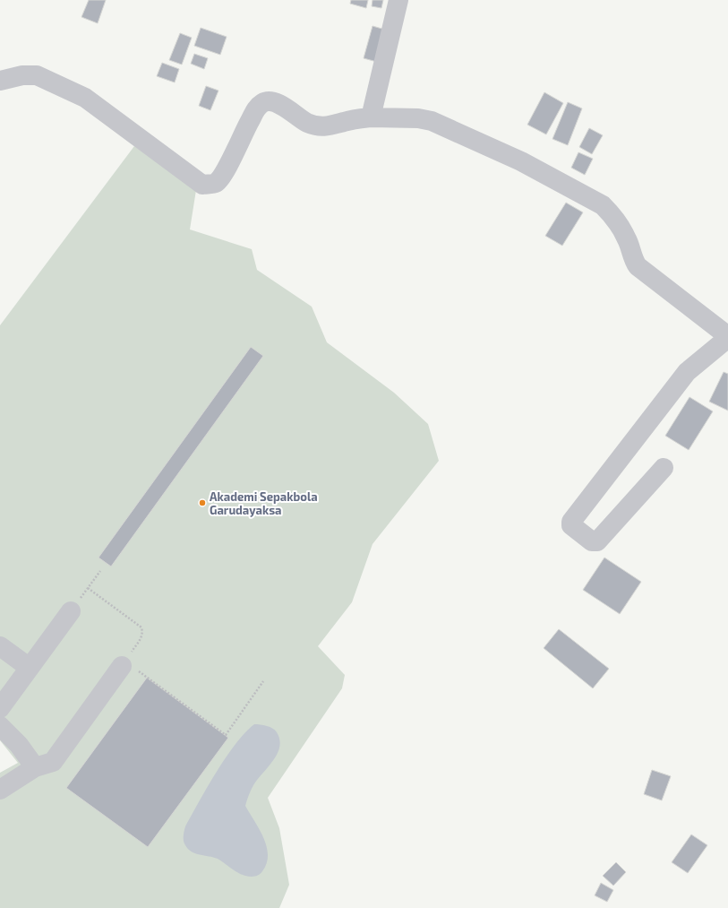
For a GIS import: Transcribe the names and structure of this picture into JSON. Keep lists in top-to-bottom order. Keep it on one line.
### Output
{"places":["Akademi Sepakbola Garudayaksa"]}
